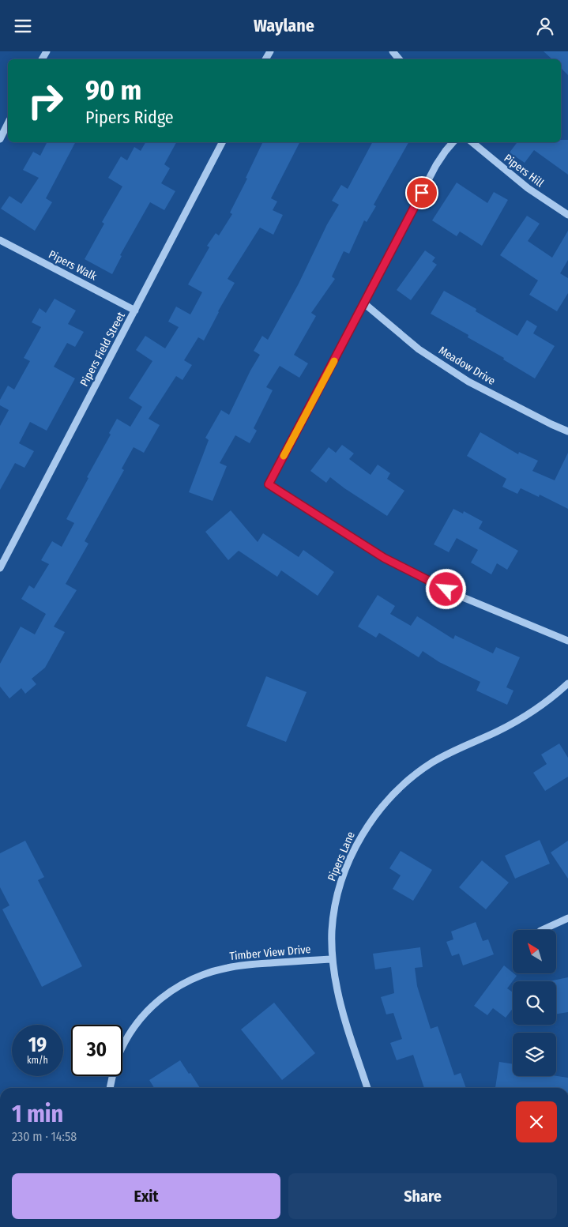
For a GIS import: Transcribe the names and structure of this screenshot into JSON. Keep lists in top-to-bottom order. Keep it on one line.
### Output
{"streets":{"street":["Pipers Hill","Pipers Walk","Pipers Field Street","Meadow Drive","Pipers Lane","Timber View Drive"]},"crossings":[["Pipers Walk","Pipers Field Street"],["Pipers Lane","Timber View Drive"]],"north":"top left","page":{"header":"Waylane","turn":["90 m","Pipers Ridge"],"speed":"19 km/h","limit":"30","heading":["1 min","230 m · 14:58"],"buttons":["Exit","Share"]}}
